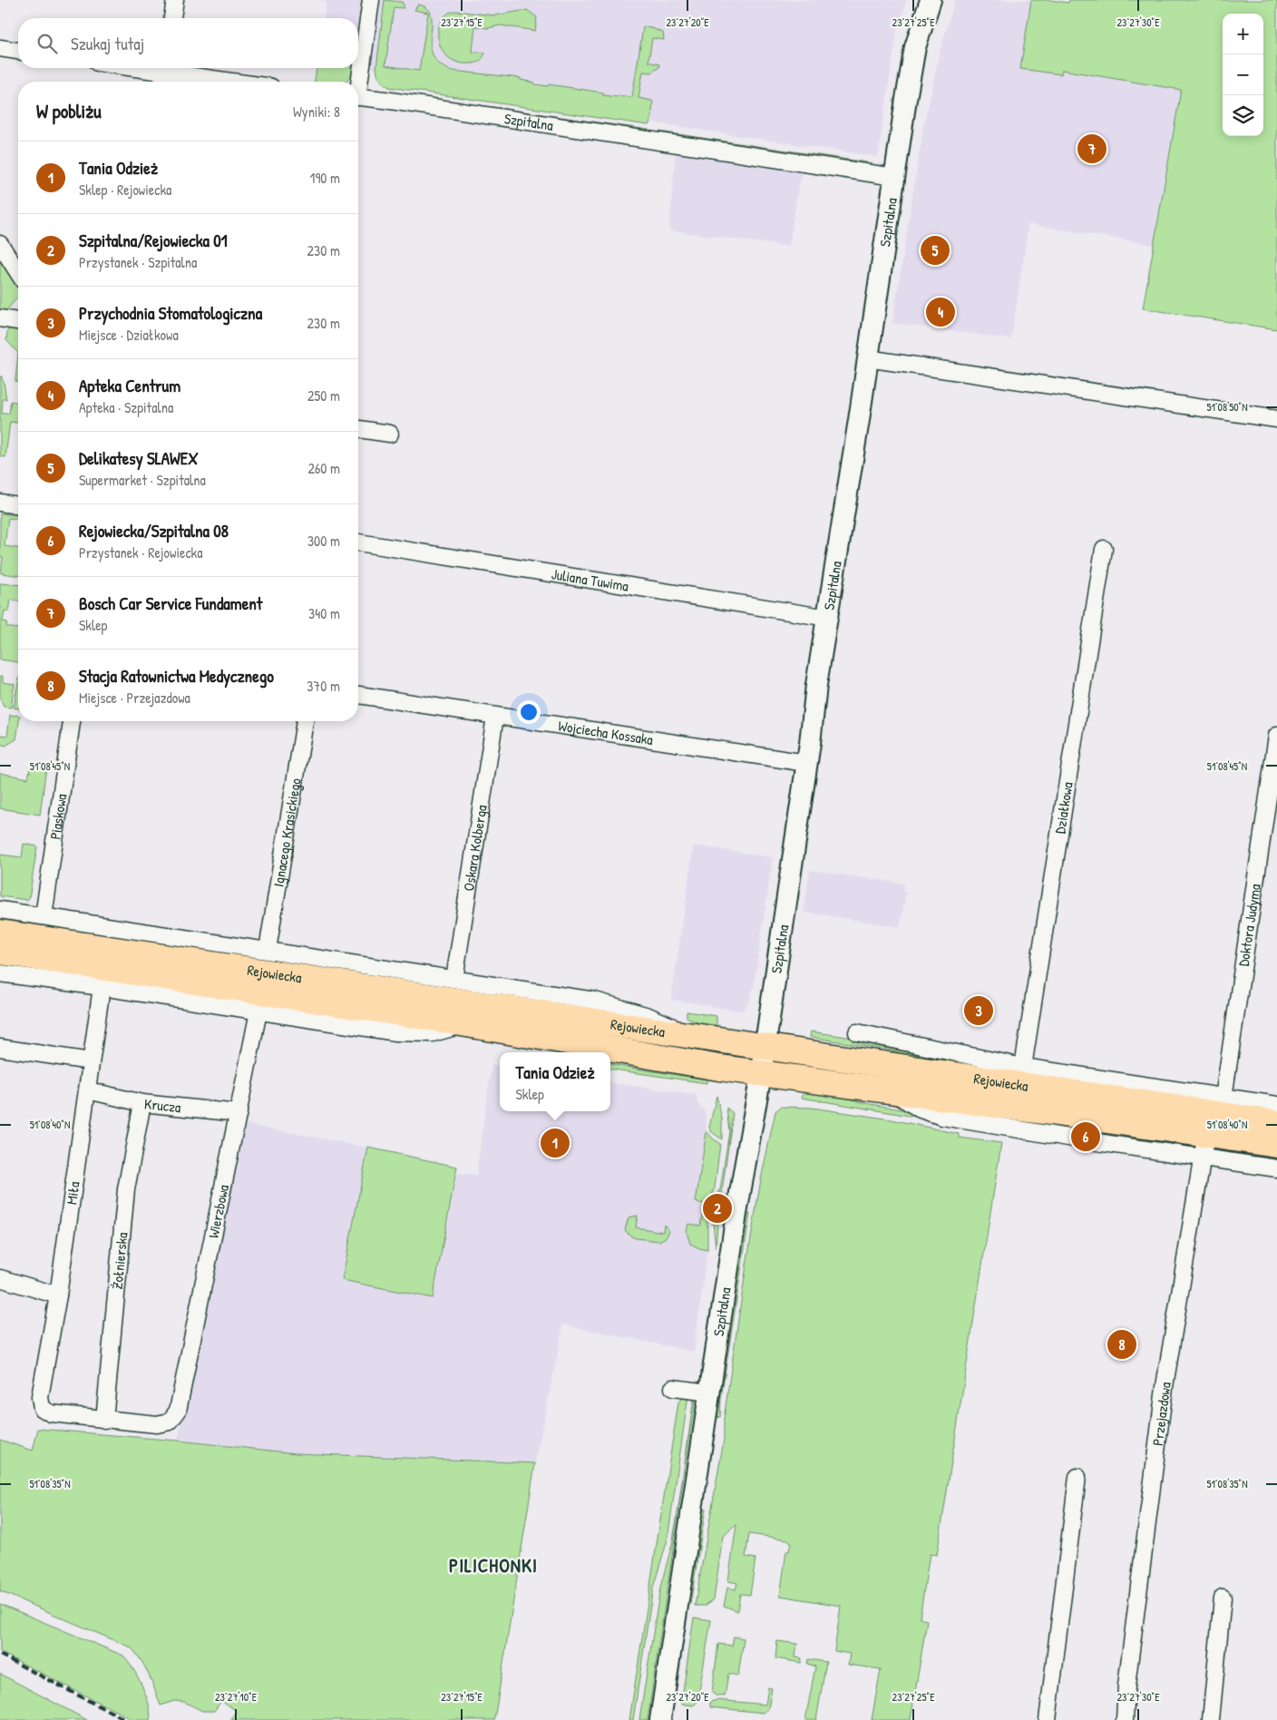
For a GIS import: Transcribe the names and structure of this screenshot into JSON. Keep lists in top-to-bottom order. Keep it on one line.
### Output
{"streets":{"highway":["Rejowiecka"],"street":["Szpitalna","Juliana Tuwima","Wojciecha Kossaka","Działkowa","Piaskowa","Ignacego Krasickiego","Oskara Kolberga","Doktora Judyma","Krucza","Miła","Wierzbowa","Żołnierska","Przejazdowa"]},"crossings":[["Szpitalna","Juliana Tuwima"],["Szpitalna","Wojciecha Kossaka"],["Szpitalna","Rejowiecka"],["Wojciecha Kossaka","Oskara Kolberga"],["Doktora Judyma","Rejowiecka"],["Doktora Judyma","Przejazdowa"],["Rejowiecka","Miła"],["Rejowiecka","Wierzbowa"],["Rejowiecka","Przejazdowa"],["Krucza","Miła"],["Krucza","Wierzbowa"],["Krucza","Żołnierska"],["Miła","Wierzbowa"],["Miła","Żołnierska"],["Wierzbowa","Żołnierska"]],"districts":["PILICHONKI"],"page":{"map_buttons":["+","−"],"search":"Szukaj tutaj","heading":["W pobliżu","Wyniki: 8"],"pins":["7","5","4","3","6","1","2","8"],"list":[{"mark":"1","name":"Tania Odzież","note":"Sklep · Rejowiecka","value":"190 m"},{"mark":"2","name":"Szpitalna/Rejowiecka 01","note":"Przystanek · Szpitalna","value":"230 m"},{"mark":"3","name":"Przychodnia Stomatologiczna","note":"Miejsce · Działkowa","value":"230 m"},{"mark":"4","name":"Apteka Centrum","note":"Apteka · Szpitalna","value":"250 m"},{"mark":"5","name":"Delikatesy SLAWEX","note":"Supermarket · Szpitalna","value":"260 m"},{"mark":"6","name":"Rejowiecka/Szpitalna 08","note":"Przystanek · Rejowiecka","value":"300 m"},{"mark":"7","name":"Bosch Car Service Fundament","note":"Sklep","value":"340 m"},{"mark":"8","name":"Stacja Ratownictwa Medycznego","note":"Miejsce · Przejazdowa","value":"370 m"}],"popup":["Tania Odzież","Sklep"]},"coordinates":["23°27'15\"E","23°27'20\"E","23°27'25\"E","23°27'30\"E","51°08'50\"N","51°08'45\"N","51°08'40\"N","51°08'35\"N","23°27'10\"E"]}
